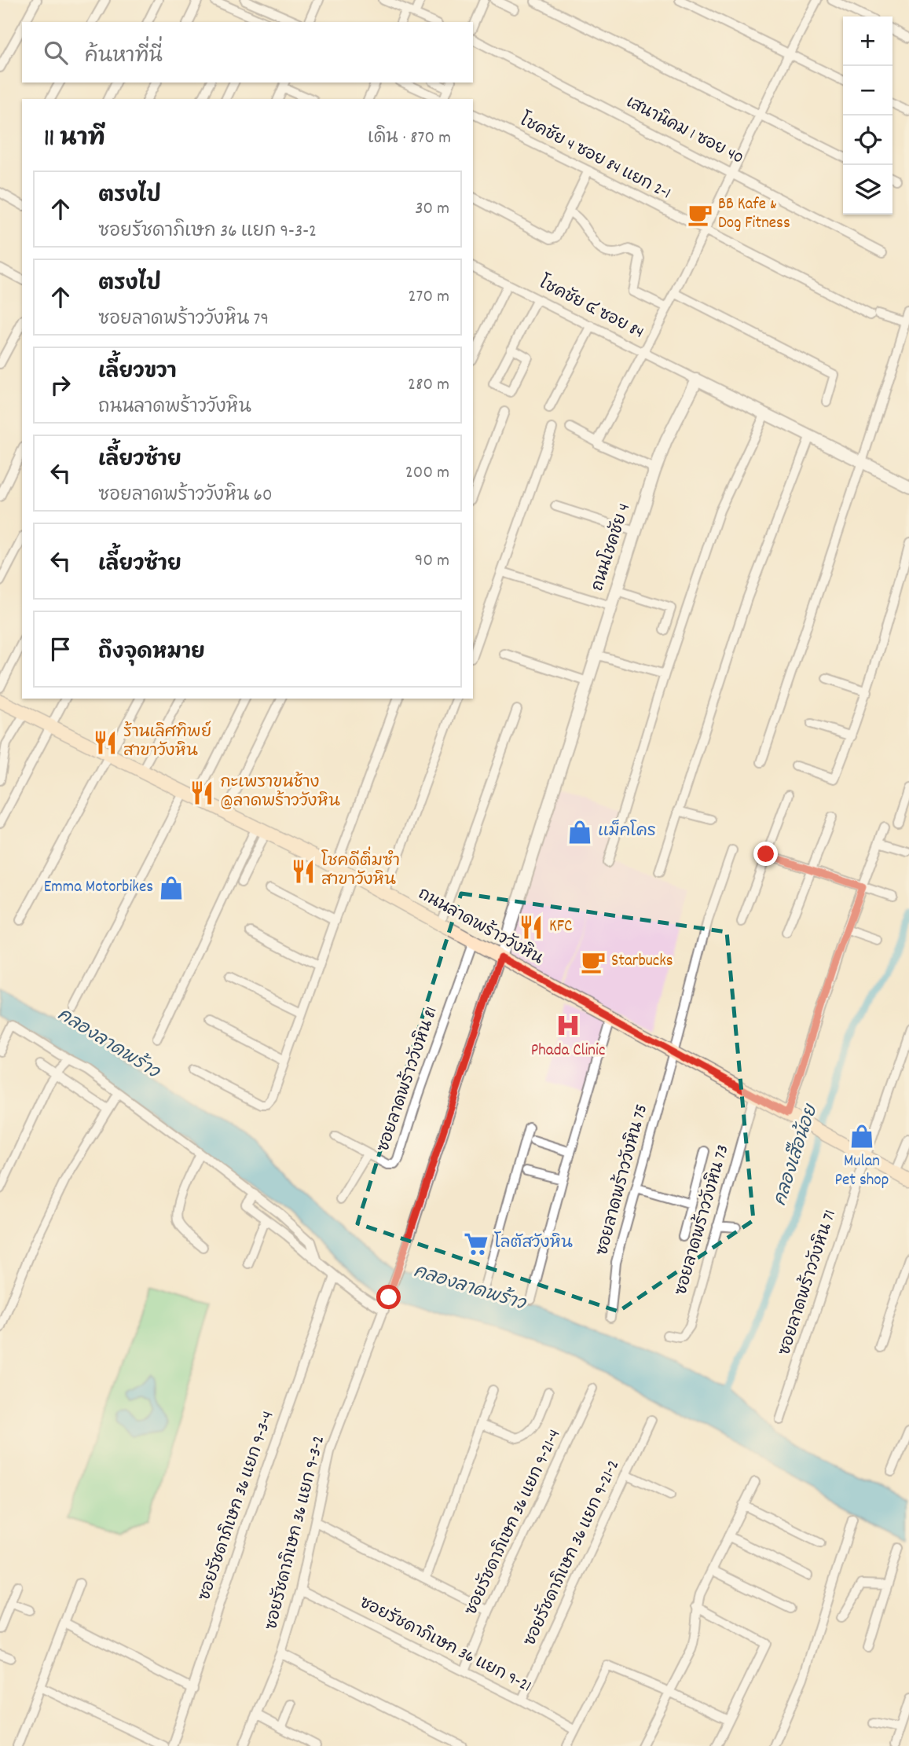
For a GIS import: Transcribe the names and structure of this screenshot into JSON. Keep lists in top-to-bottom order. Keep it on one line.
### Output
{"streets":{"main road":["ถนนลาดพร้าววังหิน"],"street":["เสนานิคม 1 ซอย 40","โชคชัย 4 ซอย 84 แยก 2-1","โชคชัย ๔ ซอย 84","ถนนโชคชัย 4","ซอยลาดพร้าววังหิน 81","ซอยลาดพร้าววังหิน 75","ซอยลาดพร้าววังหิน 73","ซอยลาดพร้าววังหิน 71","ซอยรัชดาภิเษก 36 แยก 9-3-4","ซอยรัชดาภิเษก 36 แยก 9-21-4","ซอยรัชดาภิเษก 36 แยก 9-3-2","ซอยรัชดาภิเษก 36 แยก 9-21-2","ซอยรัชดาภิเษก 36 แยก 9-21"]},"crossings":[["โชคชัย ๔ ซอย 84","ถนนโชคชัย 4"],["ถนนโชคชัย 4","ถนนลาดพร้าววังหิน"],["ถนนโชคชัย 4","ซอยรัชดาภิเษก 36 แยก 9-3-2"],["ถนนลาดพร้าววังหิน","ซอยลาดพร้าววังหิน 81"],["ถนนลาดพร้าววังหิน","ซอยลาดพร้าววังหิน 75"],["ถนนลาดพร้าววังหิน","ซอยลาดพร้าววังหิน 73"],["ถนนลาดพร้าววังหิน","ซอยลาดพร้าววังหิน 71"],["ถนนลาดพร้าววังหิน","ซอยรัชดาภิเษก 36 แยก 9-3-2"],["ซอยรัชดาภิเษก 36 แยก 9-21-4","ซอยรัชดาภิเษก 36 แยก 9-21"],["ซอยรัชดาภิเษก 36 แยก 9-3-2","ซอยรัชดาภิเษก 36 แยก 9-21"],["ซอยรัชดาภิเษก 36 แยก 9-21-2","ซอยรัชดาภิเษก 36 แยก 9-21"]],"water":["คลองลาดพร้าว","คลองเสือน้อย"],"places":{"cafe":["BB Kafe & Dog Fitness","Starbucks"],"restaurant":["ร้านเลิศทิพย์ สาขาวังหิน","กะเพราขุนช้าง @ลาดพร้าววังหิน","โชคดีติ่มซำ สาขาวังหิน","KFC"],"shop":["แม็คโคร","Emma Motorbikes","Mulan Pet shop"],"hospital":["Phada Clinic"],"supermarket":["โลตัสวังหิน"]},"page":{"map_buttons":["+","−"],"search":"ค้นหาที่นี่","heading":["11 นาที","เดิน · 870 m"],"list":[["ตรงไป","ซอยรัชดาภิเษก 36 แยก 9-3-2","30 m"],["ตรงไป","ซอยลาดพร้าววังหิน 79","270 m"],["เลี้ยวขวา","ถนนลาดพร้าววังหิน","280 m"],["เลี้ยวซ้าย","ซอยลาดพร้าววังหิน 60","200 m"],["เลี้ยวซ้าย","90 m"],"ถึงจุดหมาย"]}}
